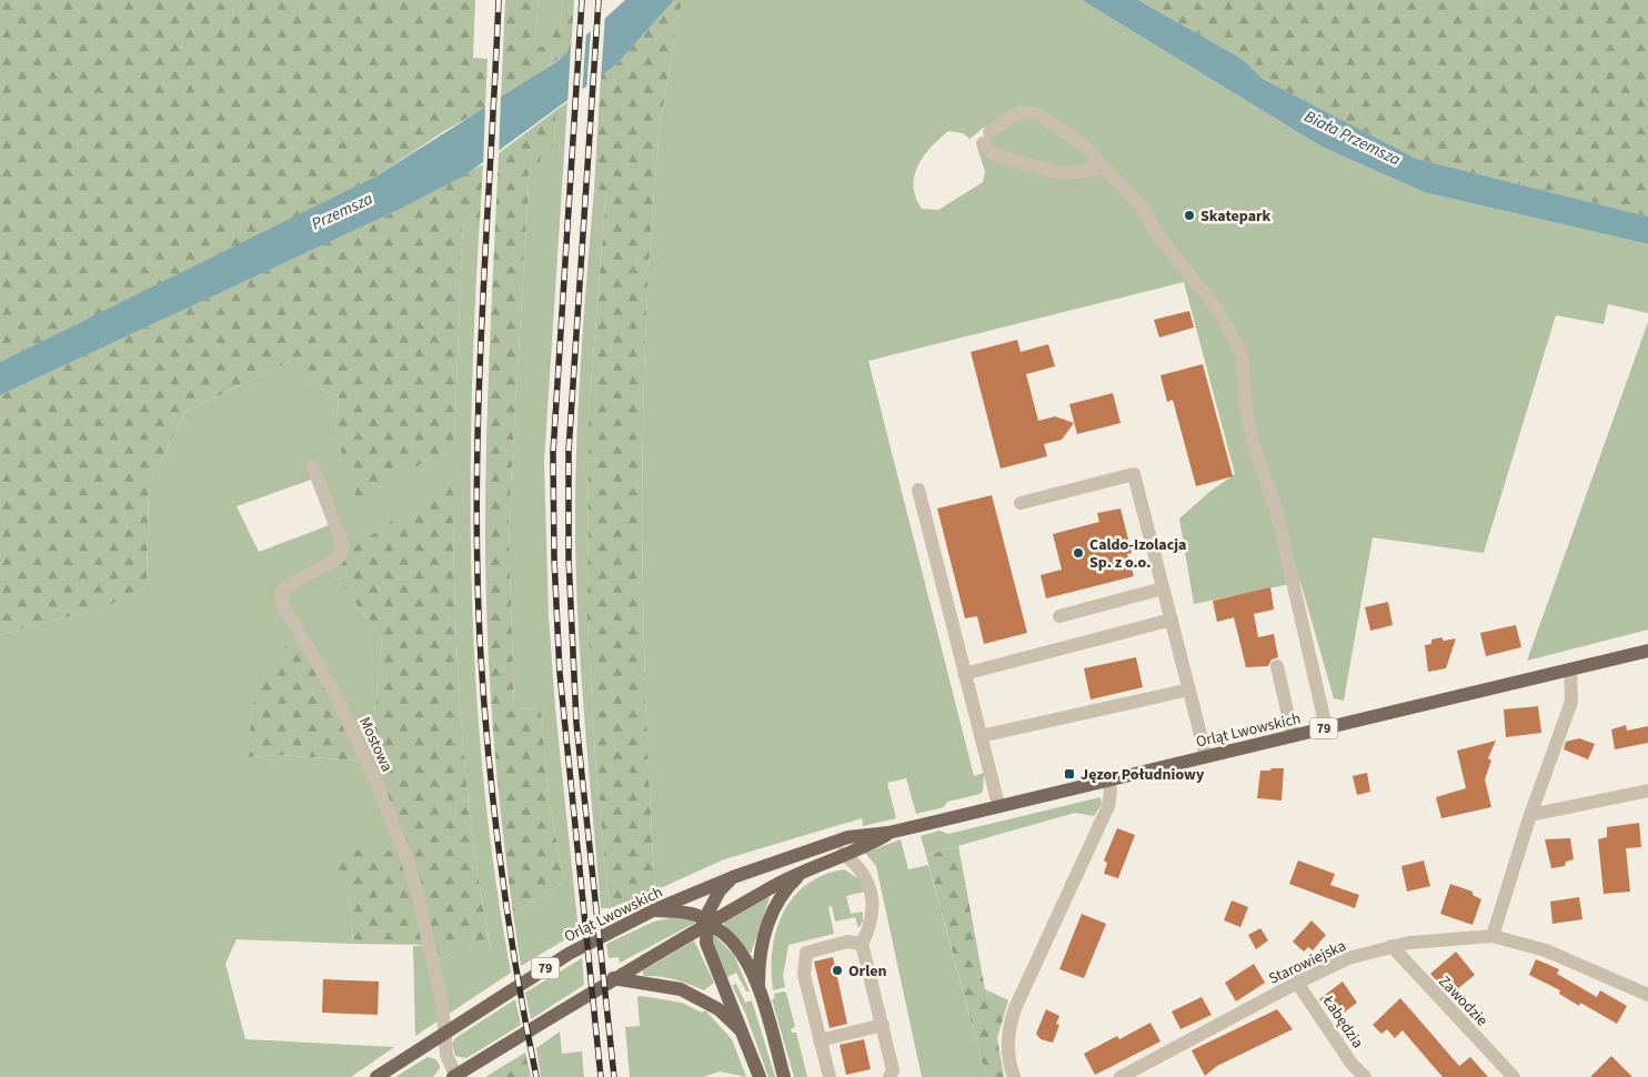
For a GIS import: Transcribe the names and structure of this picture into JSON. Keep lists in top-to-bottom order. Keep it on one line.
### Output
{"streets":{"main road":["79","Orląt Lwowskich"],"street":["Mostowa","Starowiejska","Zawodzie","Łabędzia"]},"crossings":[["Orląt Lwowskich","Mostowa"],["Starowiejska","Zawodzie"],["Starowiejska","Łabędzia"]],"water":["Biała Przemsza","Przemsza"],"places":{"other":["Skatepark","Caldo-Izolacja Sp. z o.o.","Orlen"],"transit":["Jęzor Południowy"]}}
